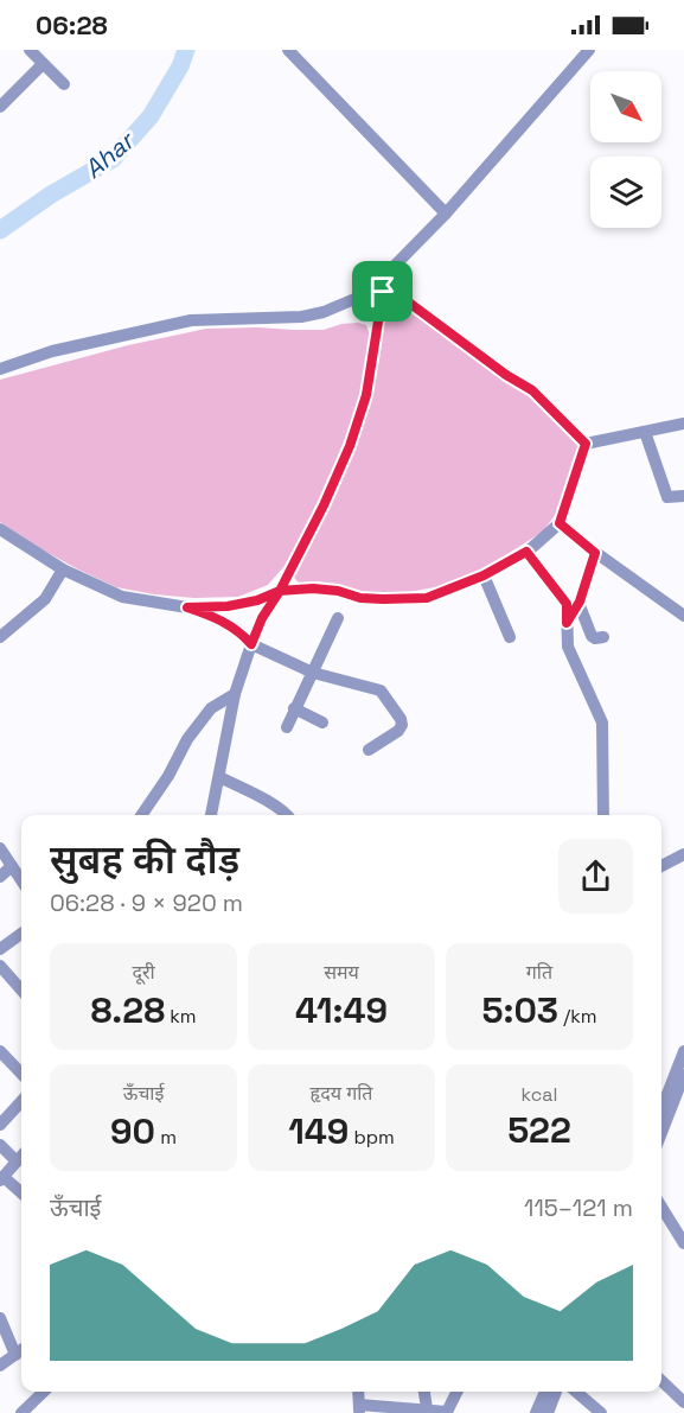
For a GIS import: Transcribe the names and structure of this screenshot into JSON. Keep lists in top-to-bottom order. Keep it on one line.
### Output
{"water":["Ahar"],"north":"bottom right","page":{"status":"06:28","heading":["सुबह की दौड़","06:28 · 9 × 920 m"],"stats":[["दूरी","8.28 km"],["समय","41:49"],["गति","5:03 /km"],["ऊँचाई","90 m"],["हृदय गति","149 bpm"],["kcal","522"]],"chart":["ऊँचाई","115–121 m"]}}
